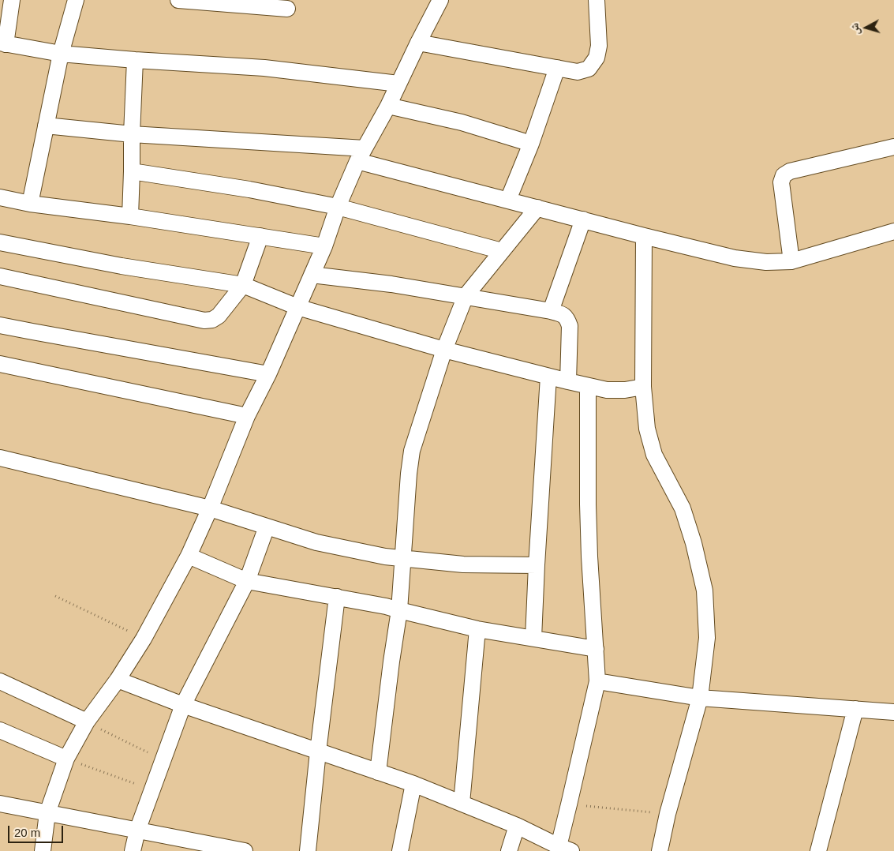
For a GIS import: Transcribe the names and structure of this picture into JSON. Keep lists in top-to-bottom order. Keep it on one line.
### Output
{"scale_bar":"20 m","north":"left"}
